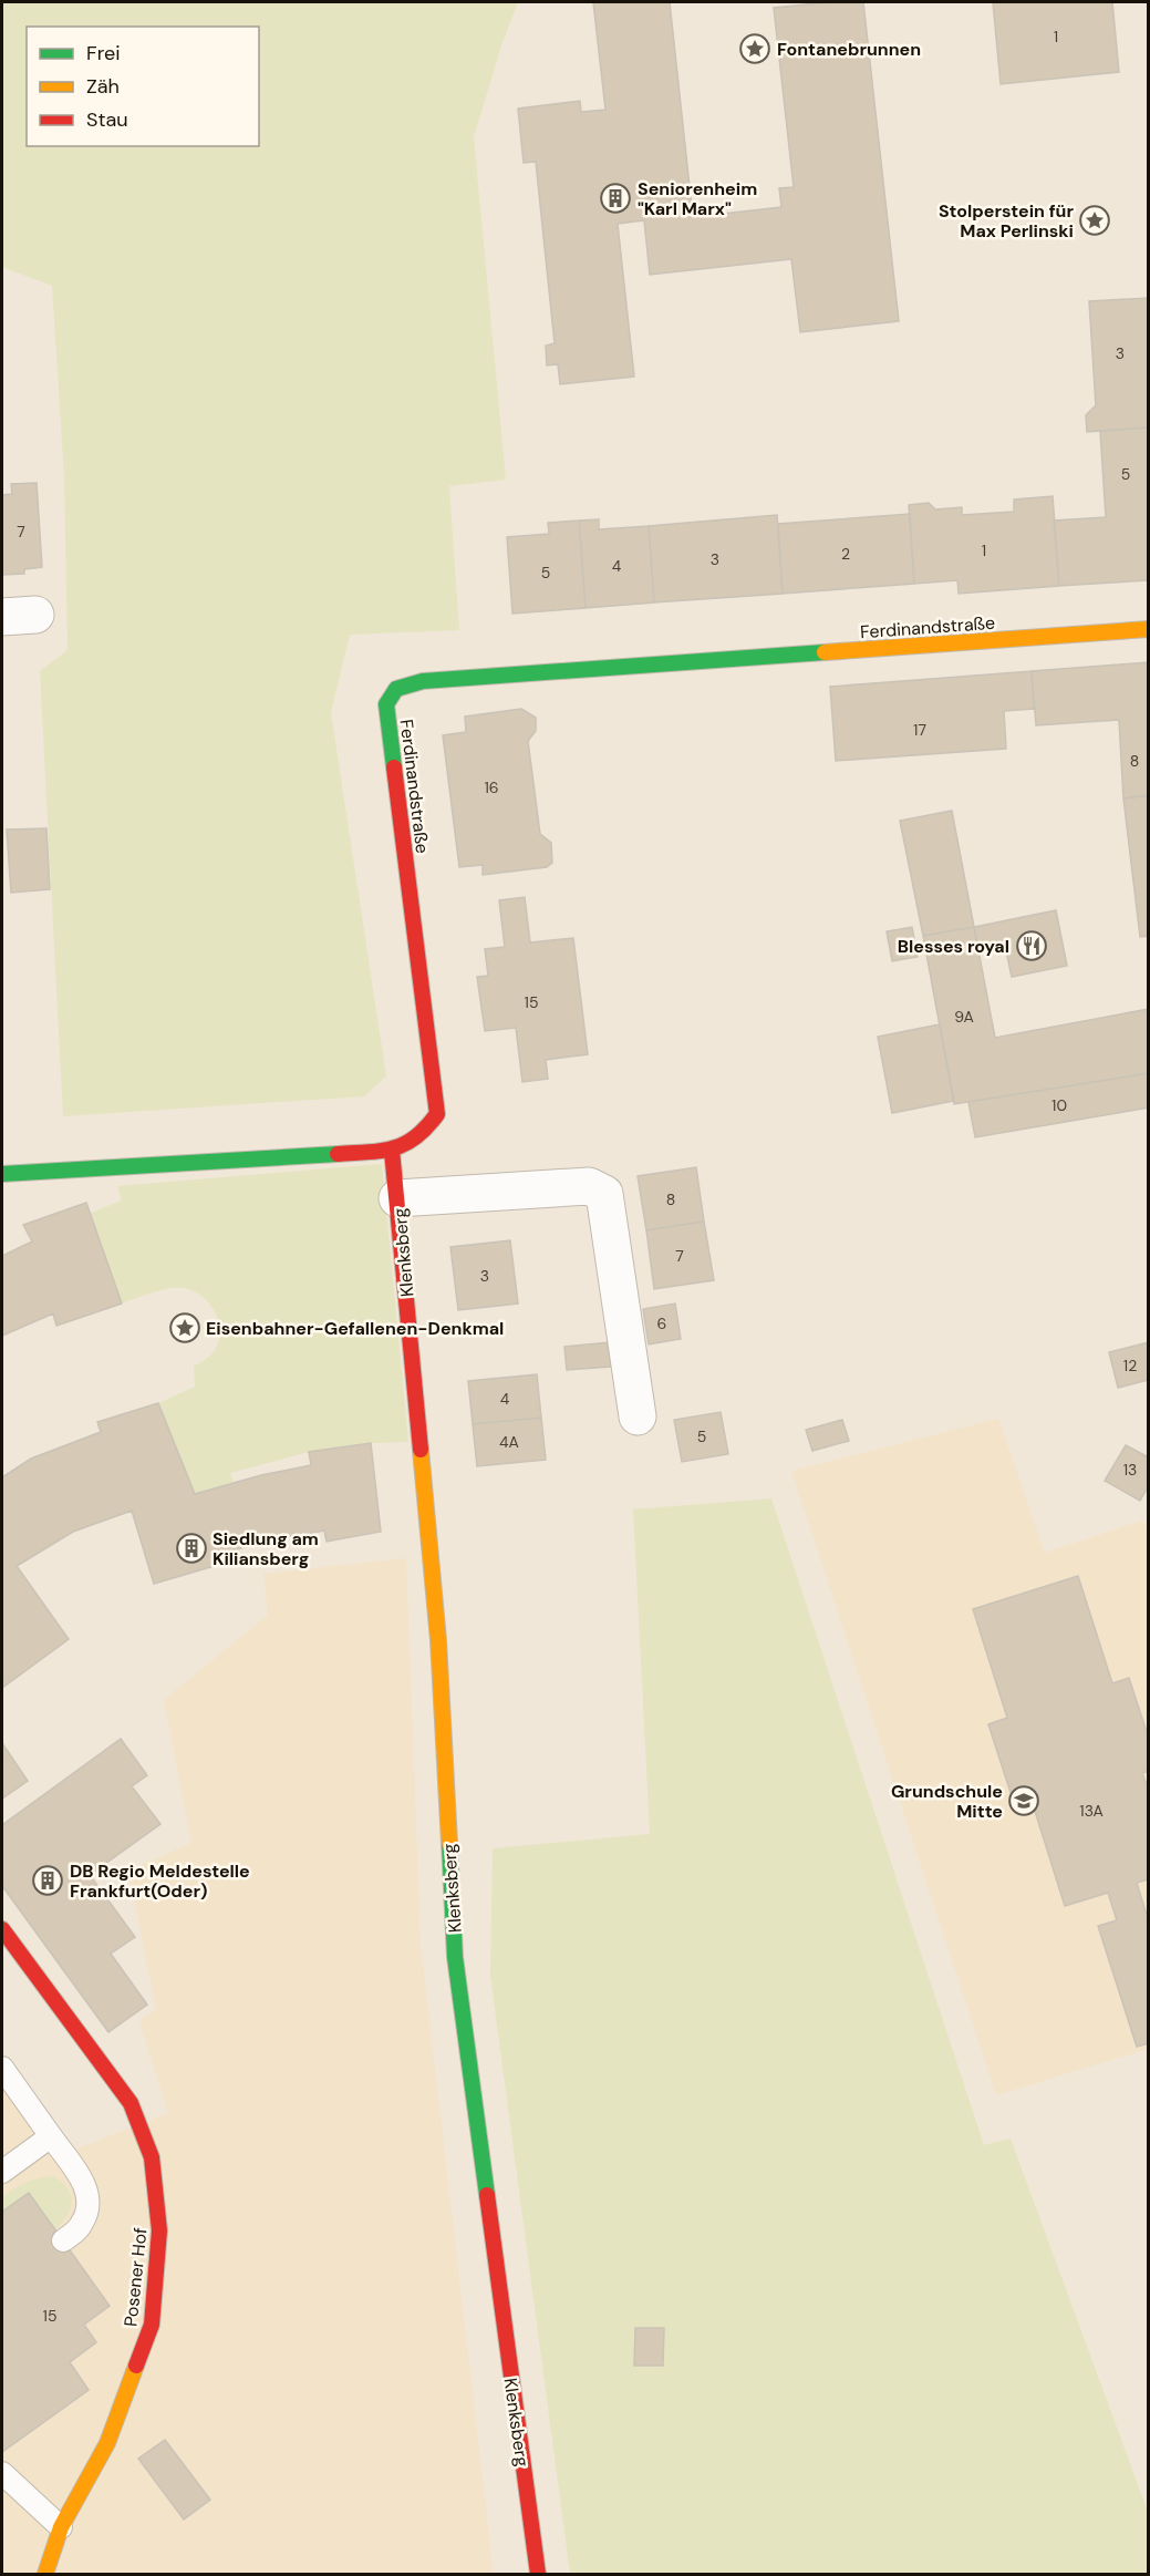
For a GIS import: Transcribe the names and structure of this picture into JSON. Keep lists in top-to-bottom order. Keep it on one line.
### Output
{"streets":{"street":["Ferdinandstraße","Klenksberg","Posener Hof"]},"crossings":[["Ferdinandstraße","Klenksberg"]],"places":{"place":["Fontanebrunnen","Stolperstein für Max Perlinski","Eisenbahner-Gefallenen-Denkmal"],"building":["Seniorenheim \"Karl Marx\"","Siedlung am Kiliansberg","DB Regio Meldestelle Frankfurt(Oder)"],"restaurant":["Blesses royal"],"school or university":["Grundschule Mitte"]},"house_numbers":["1","3","5","7","1","2","3","4","5","17","8","16","15","9A","10","8","7","3","6","12","4","5","4A","13","13A","15"],"legend":["Frei","Zäh","Stau"]}
